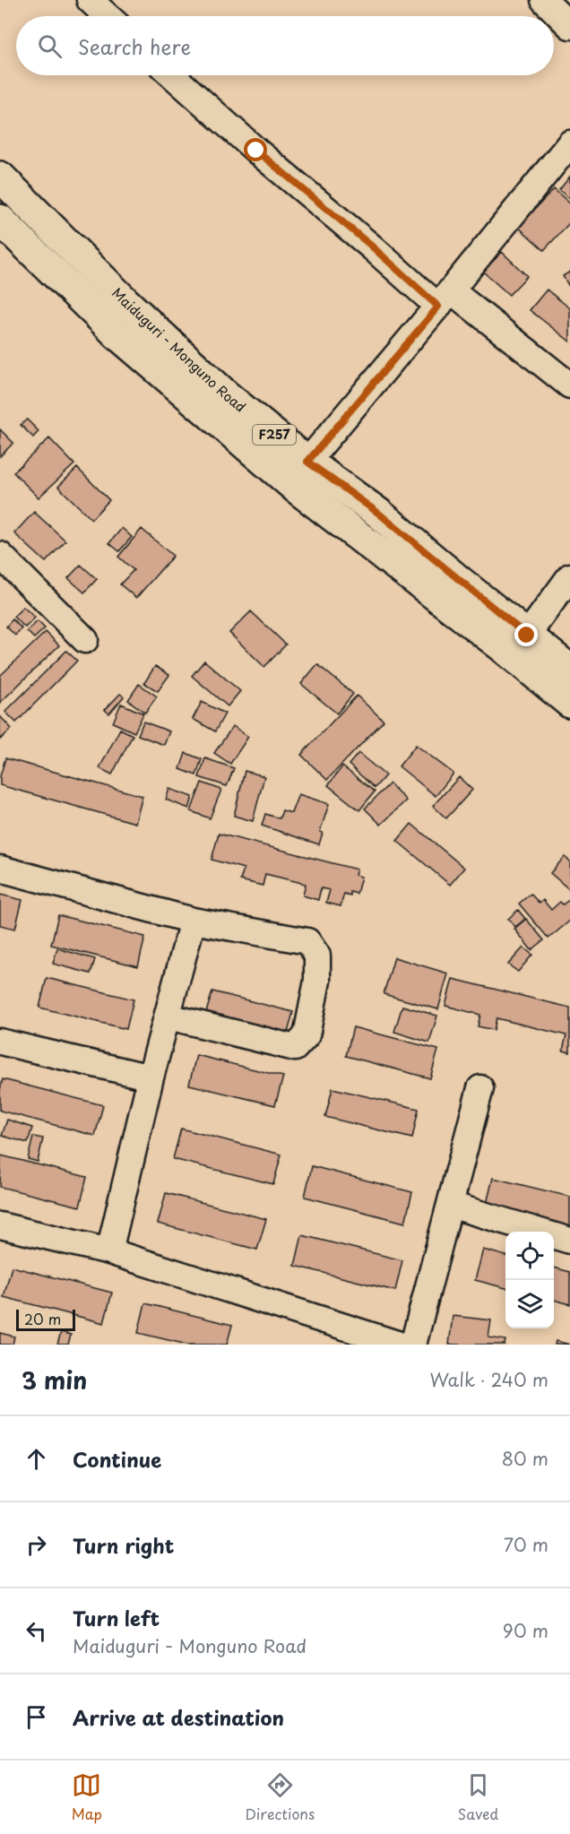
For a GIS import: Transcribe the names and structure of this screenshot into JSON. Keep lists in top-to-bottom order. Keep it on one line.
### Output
{"streets":{"main road":["Maiduguri - Monguno Road","F257"]},"scale_bar":"20 m","page":{"search":"Search here","scale":"20 m","heading":["3 min","Walk · 240 m"],"list":[["Continue","80 m"],["Turn right","70 m"],["Turn left","Maiduguri - Monguno Road","90 m"],"Arrive at destination"],"nav":["Map","Directions","Saved"]}}
